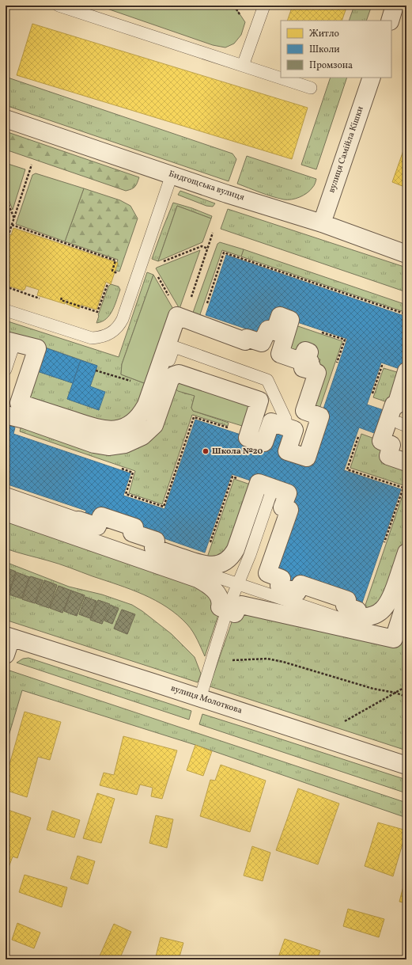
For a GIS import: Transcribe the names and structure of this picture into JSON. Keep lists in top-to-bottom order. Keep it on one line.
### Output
{"streets":{"street":["вулиця Самійла Кішки","Бидгощська вулиця","вулиця Молоткова"]},"crossings":[["вулиця Самійла Кішки","Бидгощська вулиця"]],"places":["Школа №20"],"legend":["Житло","Школи","Промзона"]}
